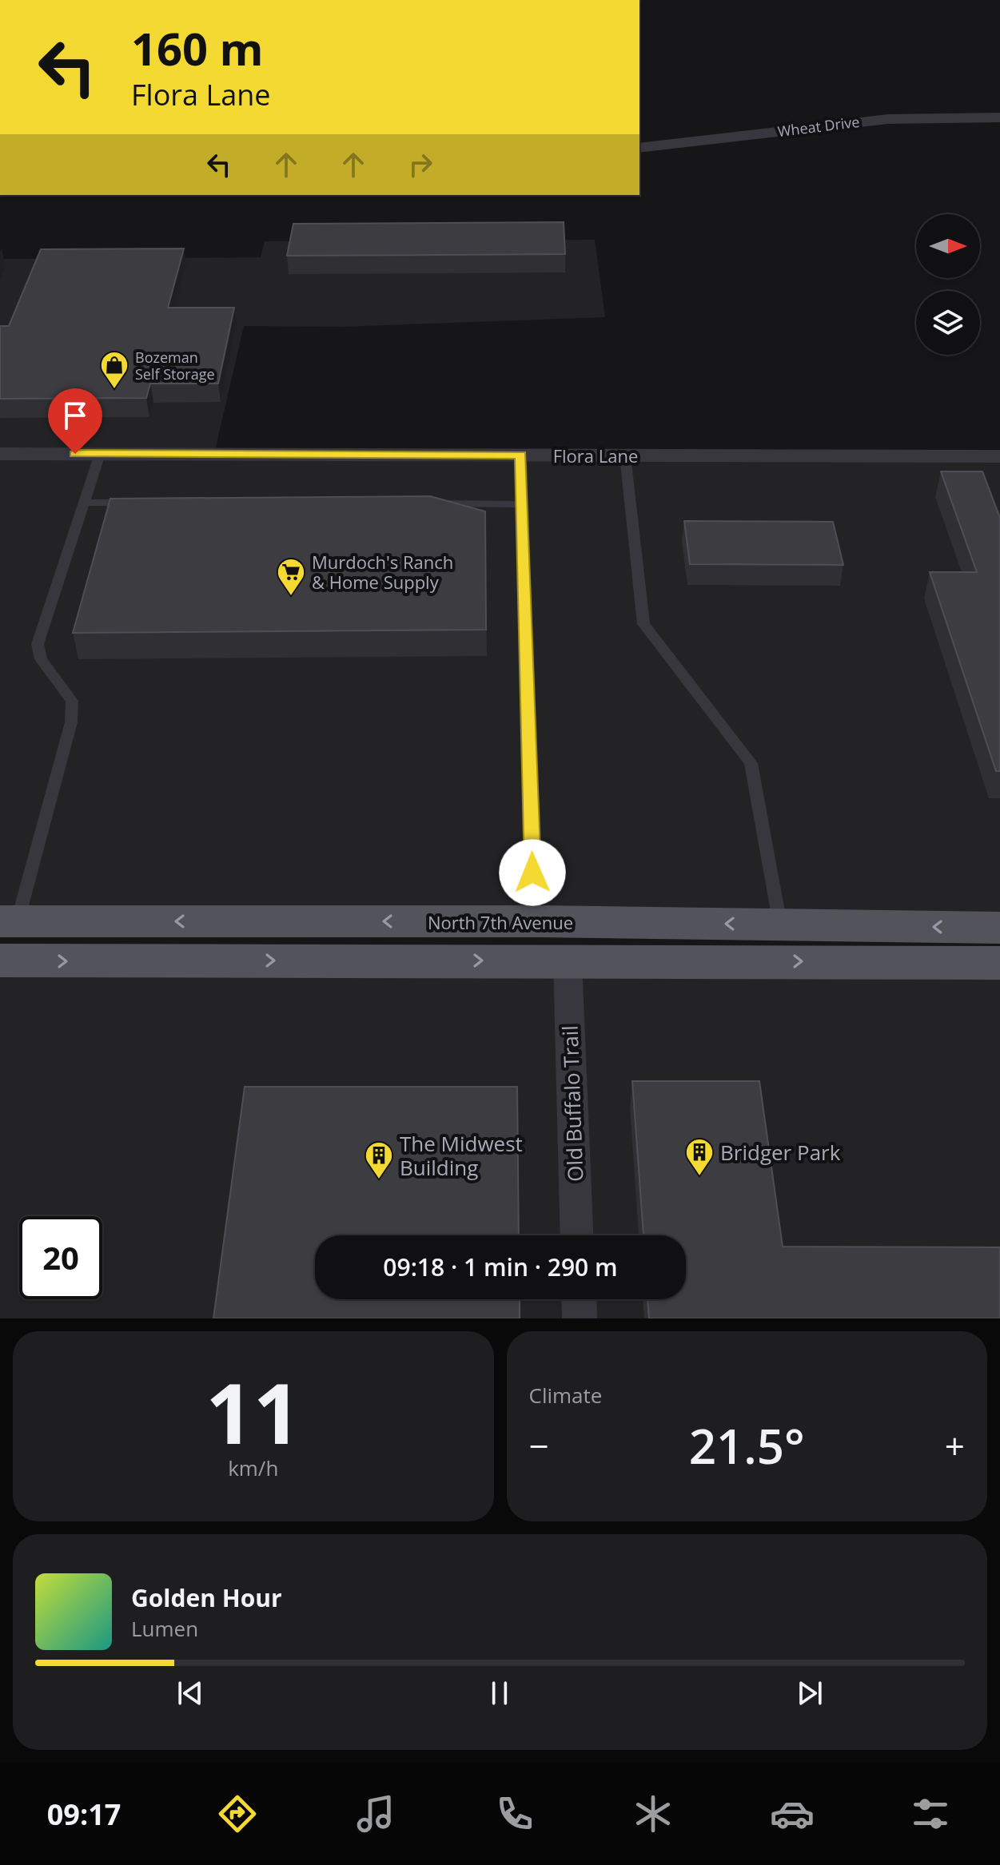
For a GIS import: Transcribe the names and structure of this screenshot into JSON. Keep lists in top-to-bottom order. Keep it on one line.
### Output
{"streets":{"main road":["North 7th Avenue"],"street":["Wheat Drive","Flora Lane","Old Buffalo Trail"]},"places":{"shop":["Bozeman Self Storage"],"supermarket":["Murdoch's Ranch & Home Supply"],"building":["Bridger Park","The Midwest Building"]},"north":"right","page":{"turn":["160 m","Flora Lane"],"limit":"20","trip":"09:18 · 1 min · 290 m","tile":[["11","km/h"],"Climate"],"heat":["−","21.5°","+"],"song":["Golden Hour","Lumen"],"tabs":"09:17"}}
